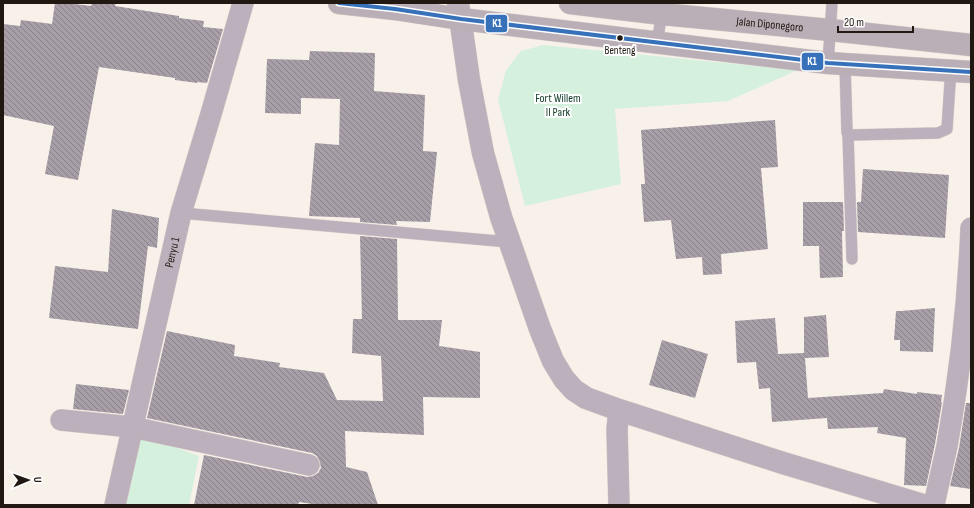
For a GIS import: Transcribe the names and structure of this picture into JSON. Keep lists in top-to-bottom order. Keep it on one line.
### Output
{"streets":{"highway":["Jalan Diponegoro"],"street":["Penyu 1"]},"parks":["Fort Willem II Park"],"places":["Benteng"],"lines":["transit line K1"],"scale_bar":"20 m","north":"right"}
